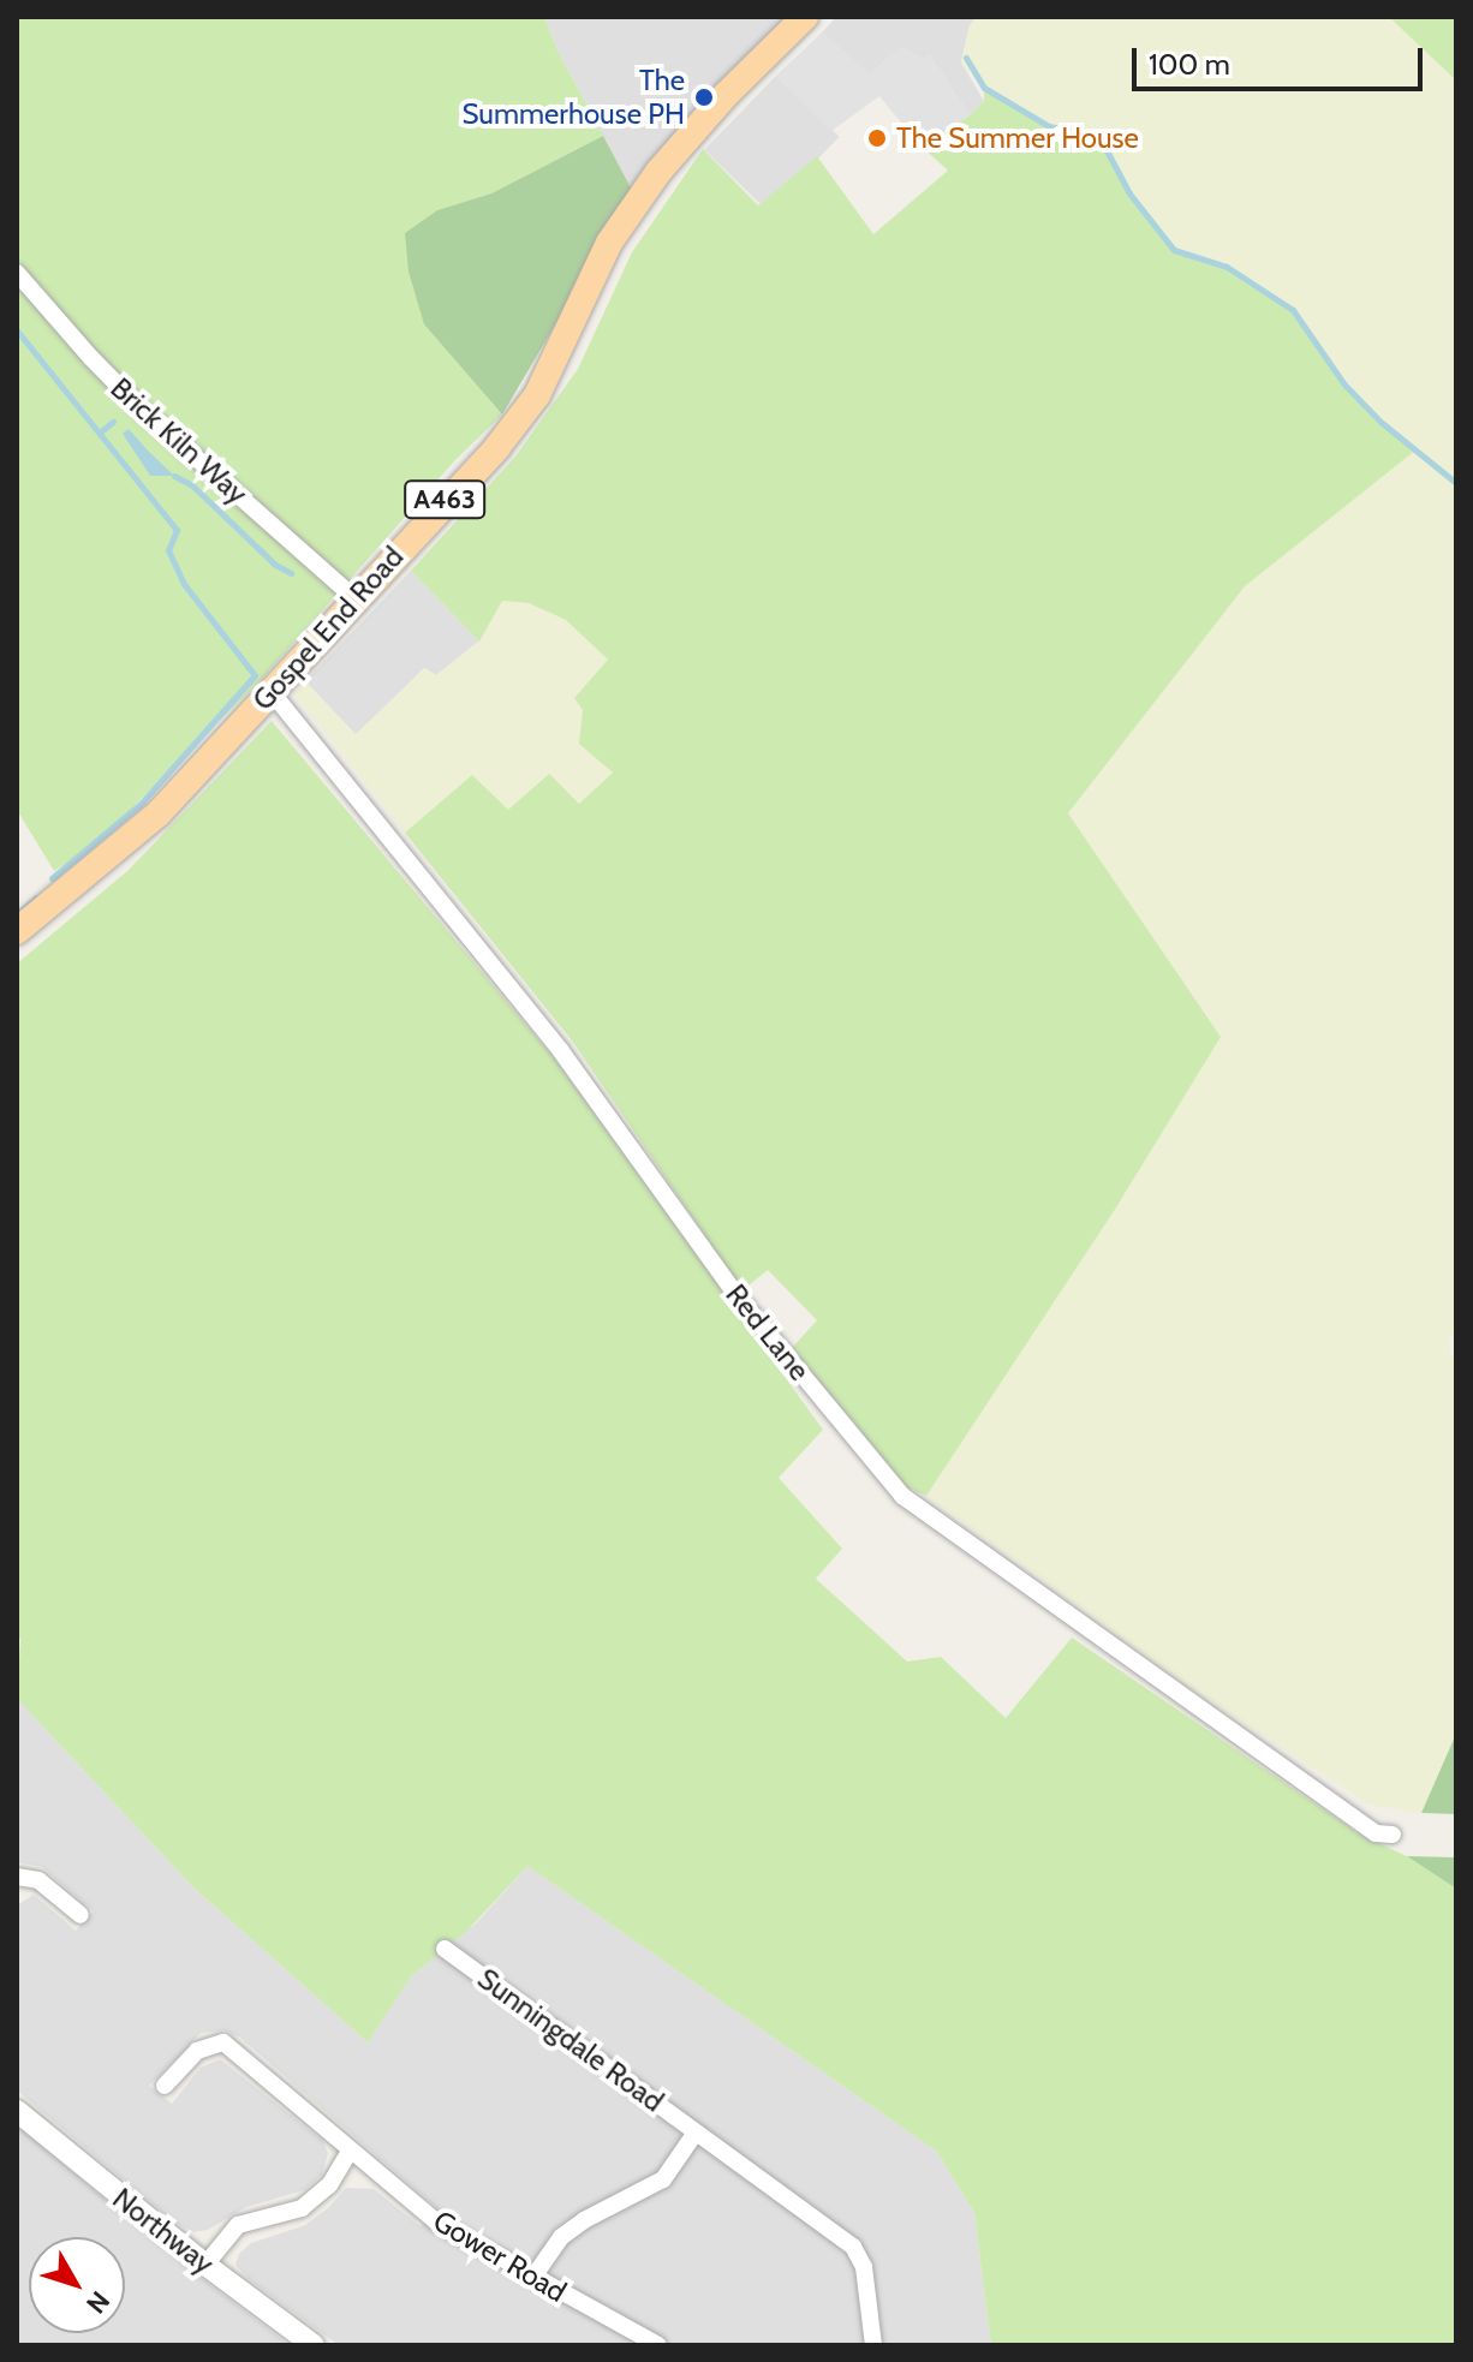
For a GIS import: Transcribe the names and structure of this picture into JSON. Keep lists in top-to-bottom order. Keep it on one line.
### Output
{"streets":{"main road":["A463","Gospel End Road"],"street":["Brick Kiln Way","Red Lane","Sunningdale Road","Northway","Gower Road"]},"crossings":[["Brick Kiln Way","Gospel End Road"],["Gospel End Road","Red Lane"]],"places":["The Summerhouse PH","The Summer House"],"scale_bar":"100 m","north":"bottom right"}
